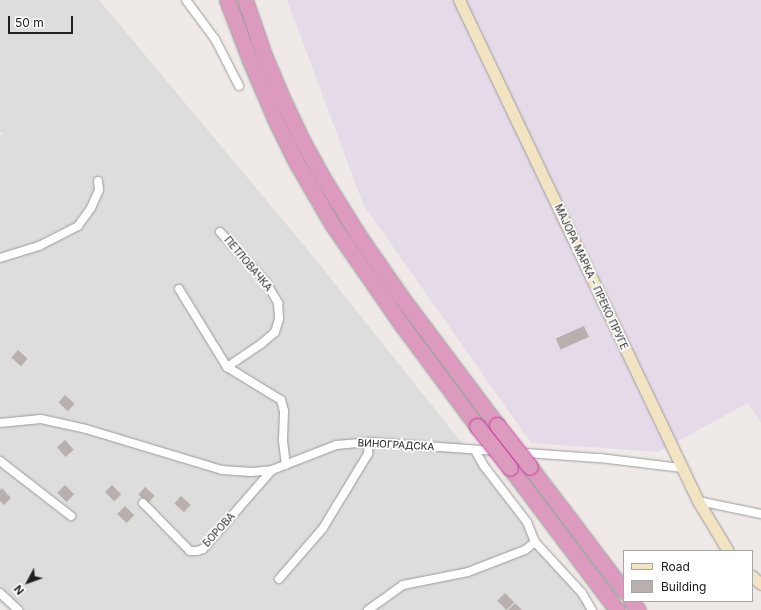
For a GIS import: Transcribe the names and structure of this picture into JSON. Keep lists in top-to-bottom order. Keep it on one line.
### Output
{"streets":{"street":["ПЕТЛОВАЧКА","МАЈОРА МАРКА - ПРЕКО ПРУГЕ","ВИНОГРАДСКА","БОРОВА"]},"crossings":[["МАЈОРА МАРКА - ПРЕКО ПРУГЕ","ВИНОГРАДСКА"],["ВИНОГРАДСКА","БОРОВА"]],"legend":["Road","Building"],"scale_bar":"50 m","north":"bottom left"}
